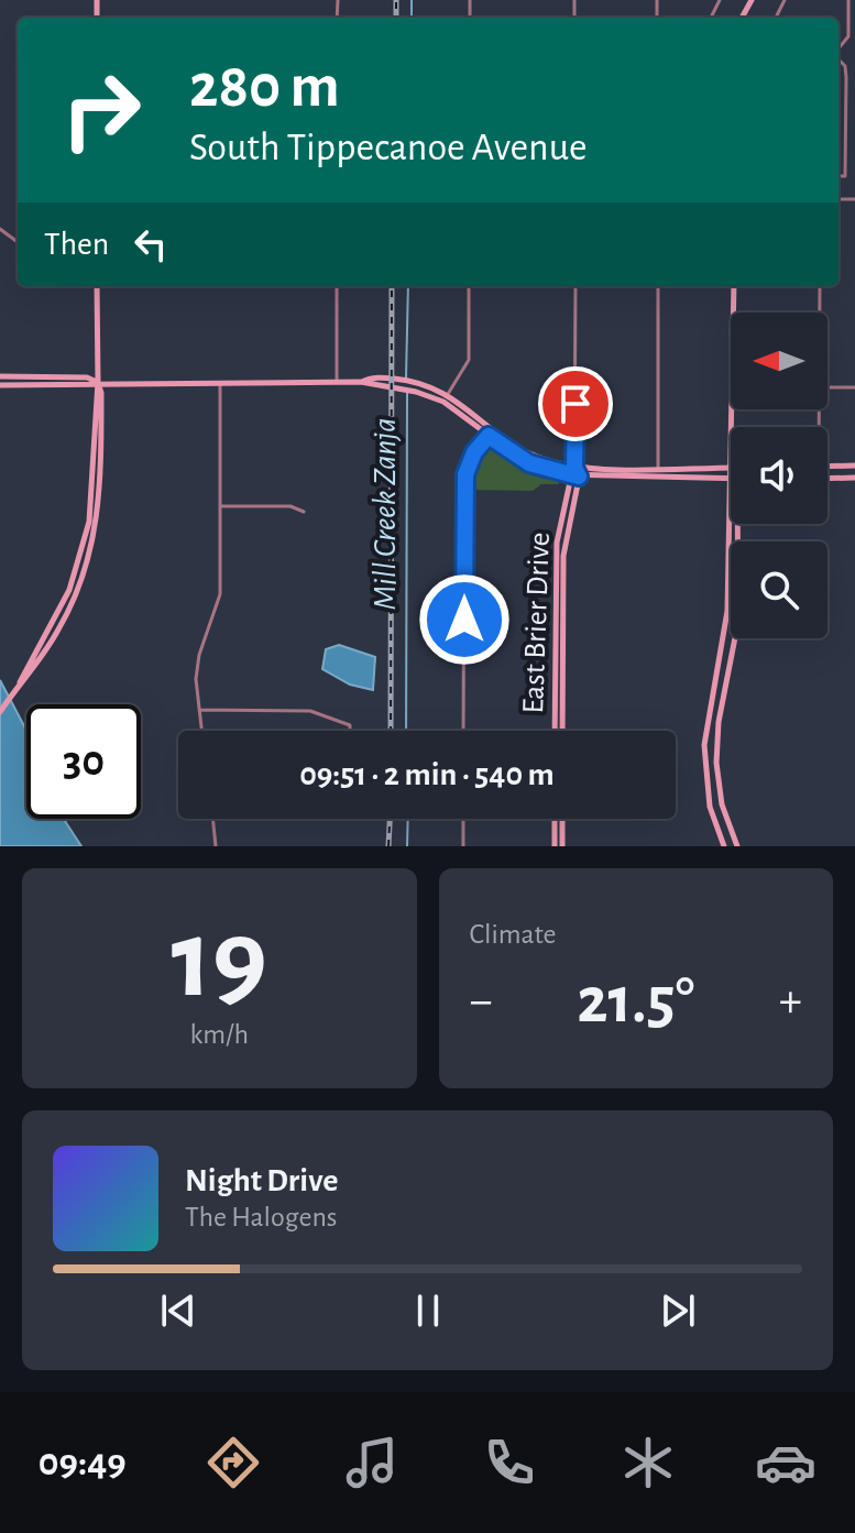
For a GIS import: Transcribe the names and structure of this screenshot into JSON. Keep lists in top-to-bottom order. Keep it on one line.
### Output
{"streets":{"main road":["East Brier Drive"]},"water":["Mill Creek Zanja"],"north":"left","page":{"turn":["280 m","South Tippecanoe Avenue"],"then":"Then","limit":"30","trip":"09:51 · 2 min · 540 m","tile":[["19","km/h"],"Climate"],"heat":["−","21.5°","+"],"song":["Night Drive","The Halogens"],"tabs":"09:49"}}
